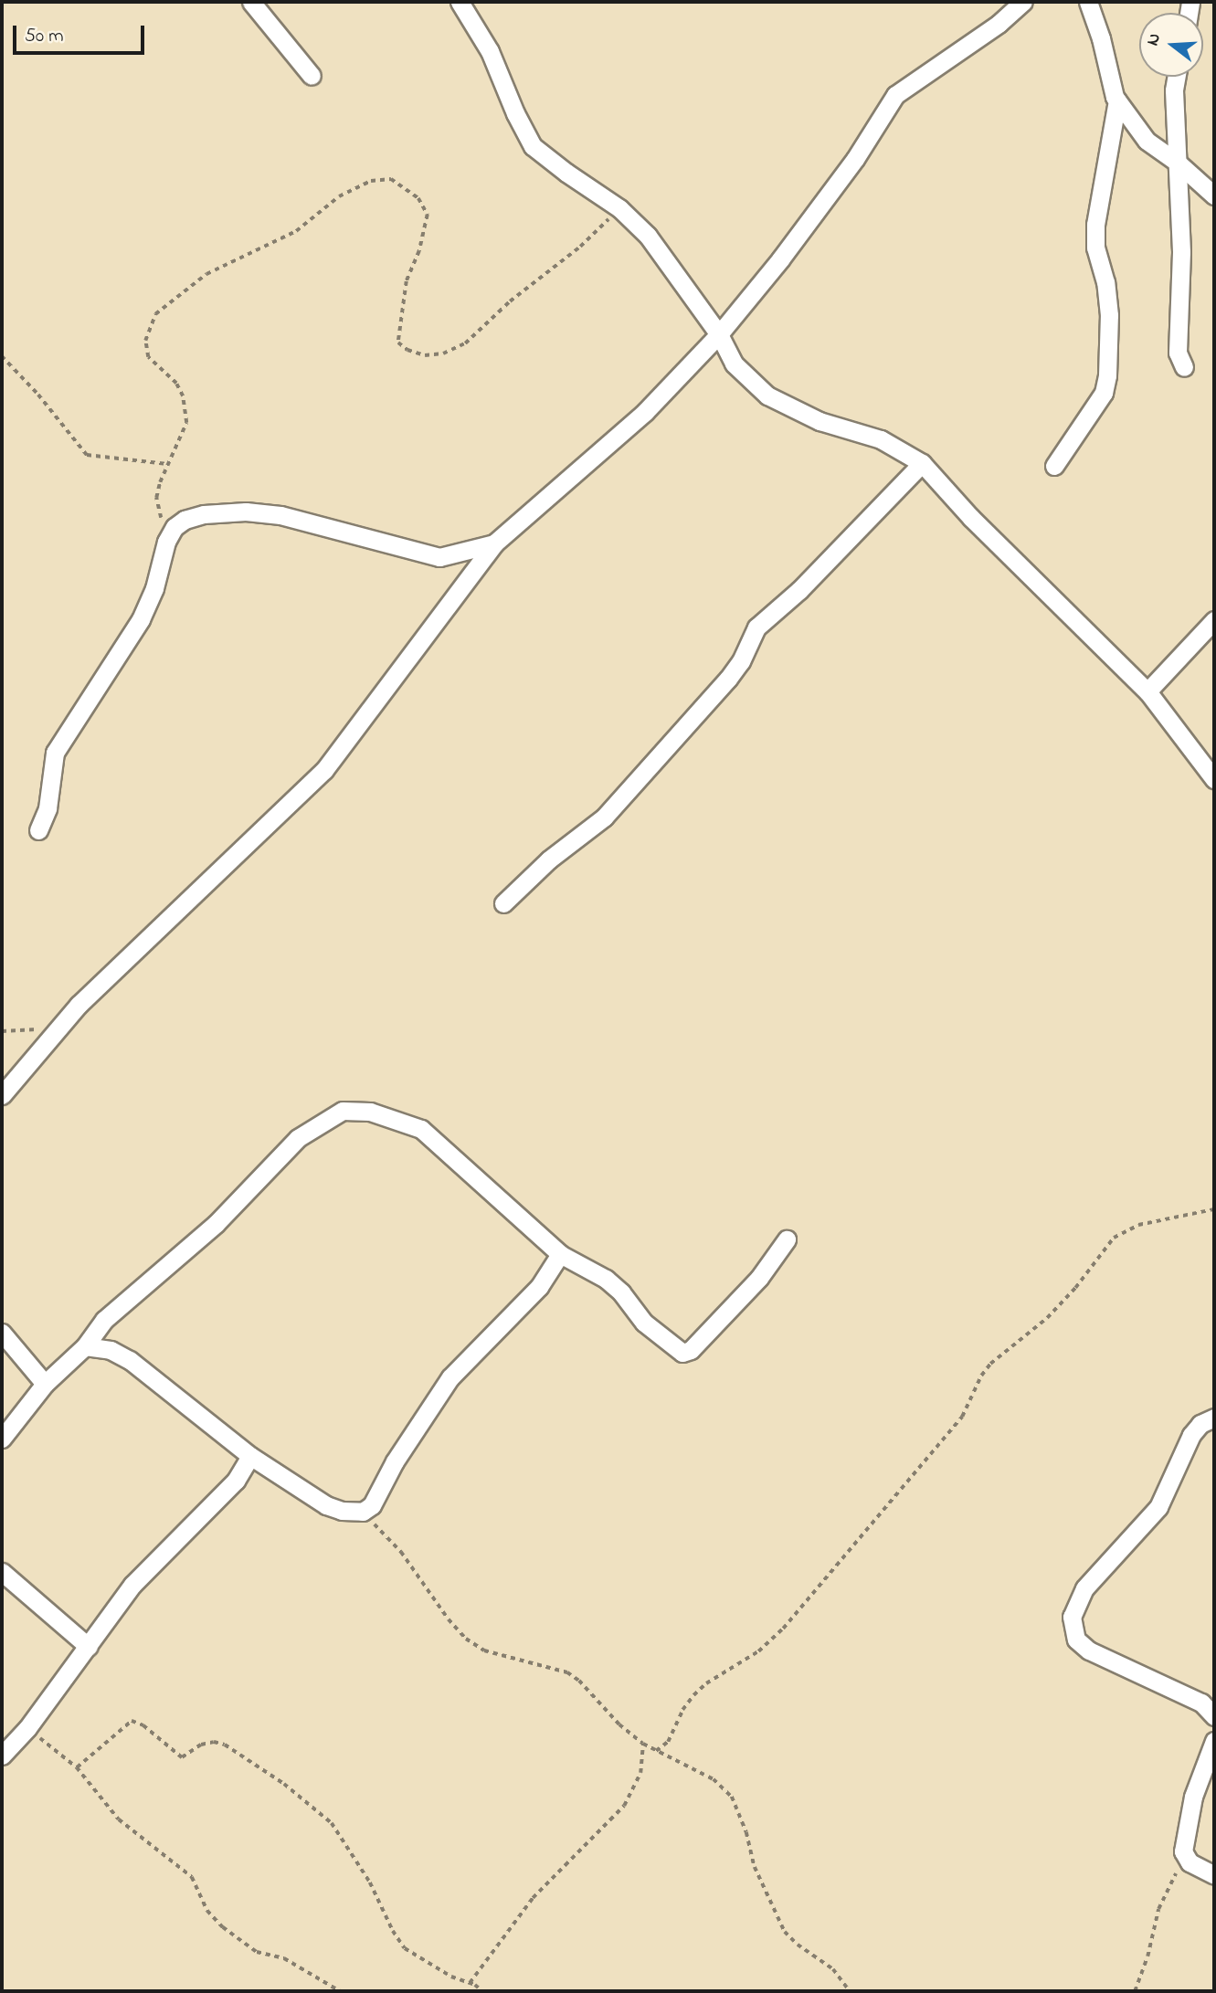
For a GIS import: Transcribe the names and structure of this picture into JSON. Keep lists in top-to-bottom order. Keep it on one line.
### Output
{"scale_bar":"50 m","north":"left"}
